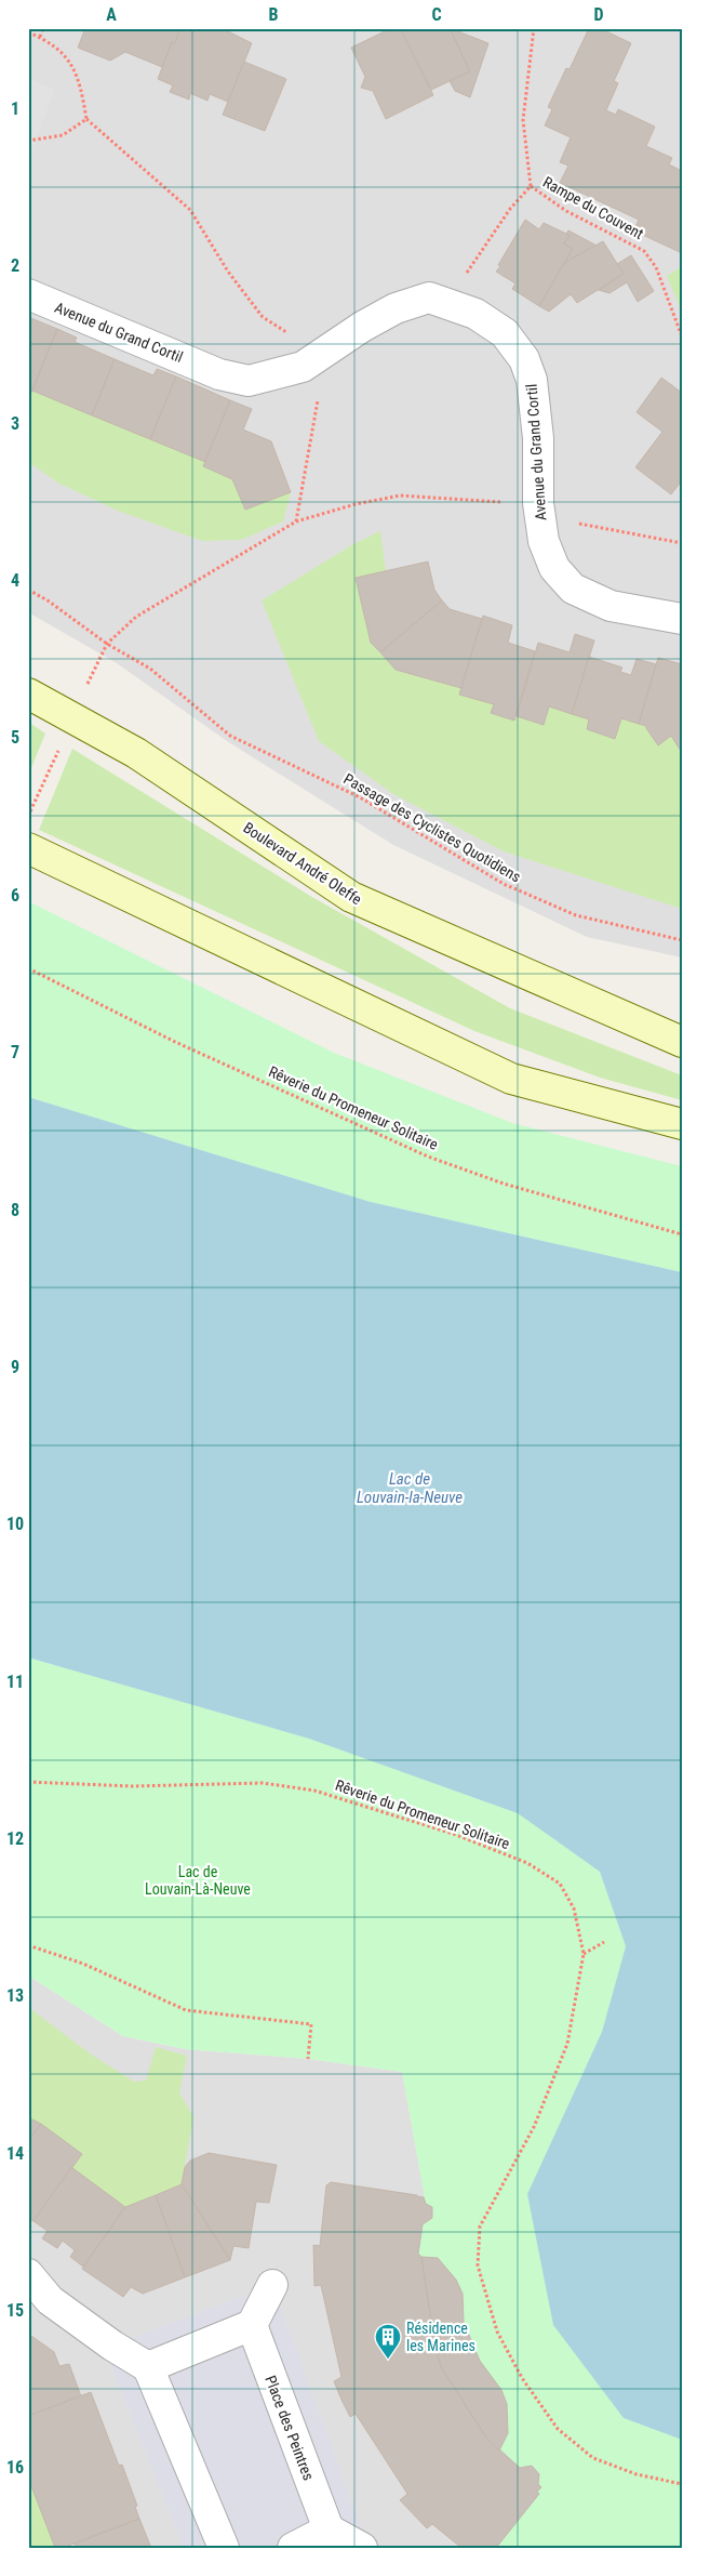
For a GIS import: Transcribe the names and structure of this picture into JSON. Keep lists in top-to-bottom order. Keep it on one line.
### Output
{"streets":{"main road":["Boulevard André Oleffe"],"street":["Avenue du Grand Cortil","Place des Peintres"],"path":["Rampe du Couvent","Passage des Cyclistes Quotidiens","Rêverie du Promeneur Solitaire"]},"water":["Lac de Louvain-la-Neuve"],"parks":["Lac de Louvain-Là-Neuve"],"places":{"building":["Résidence les Marines"]},"grid":{"columns":["A","B","C","D"],"rows":["1","2","3","4","5","6","7","8","9","10","11","12","13","14","15","16"]}}
